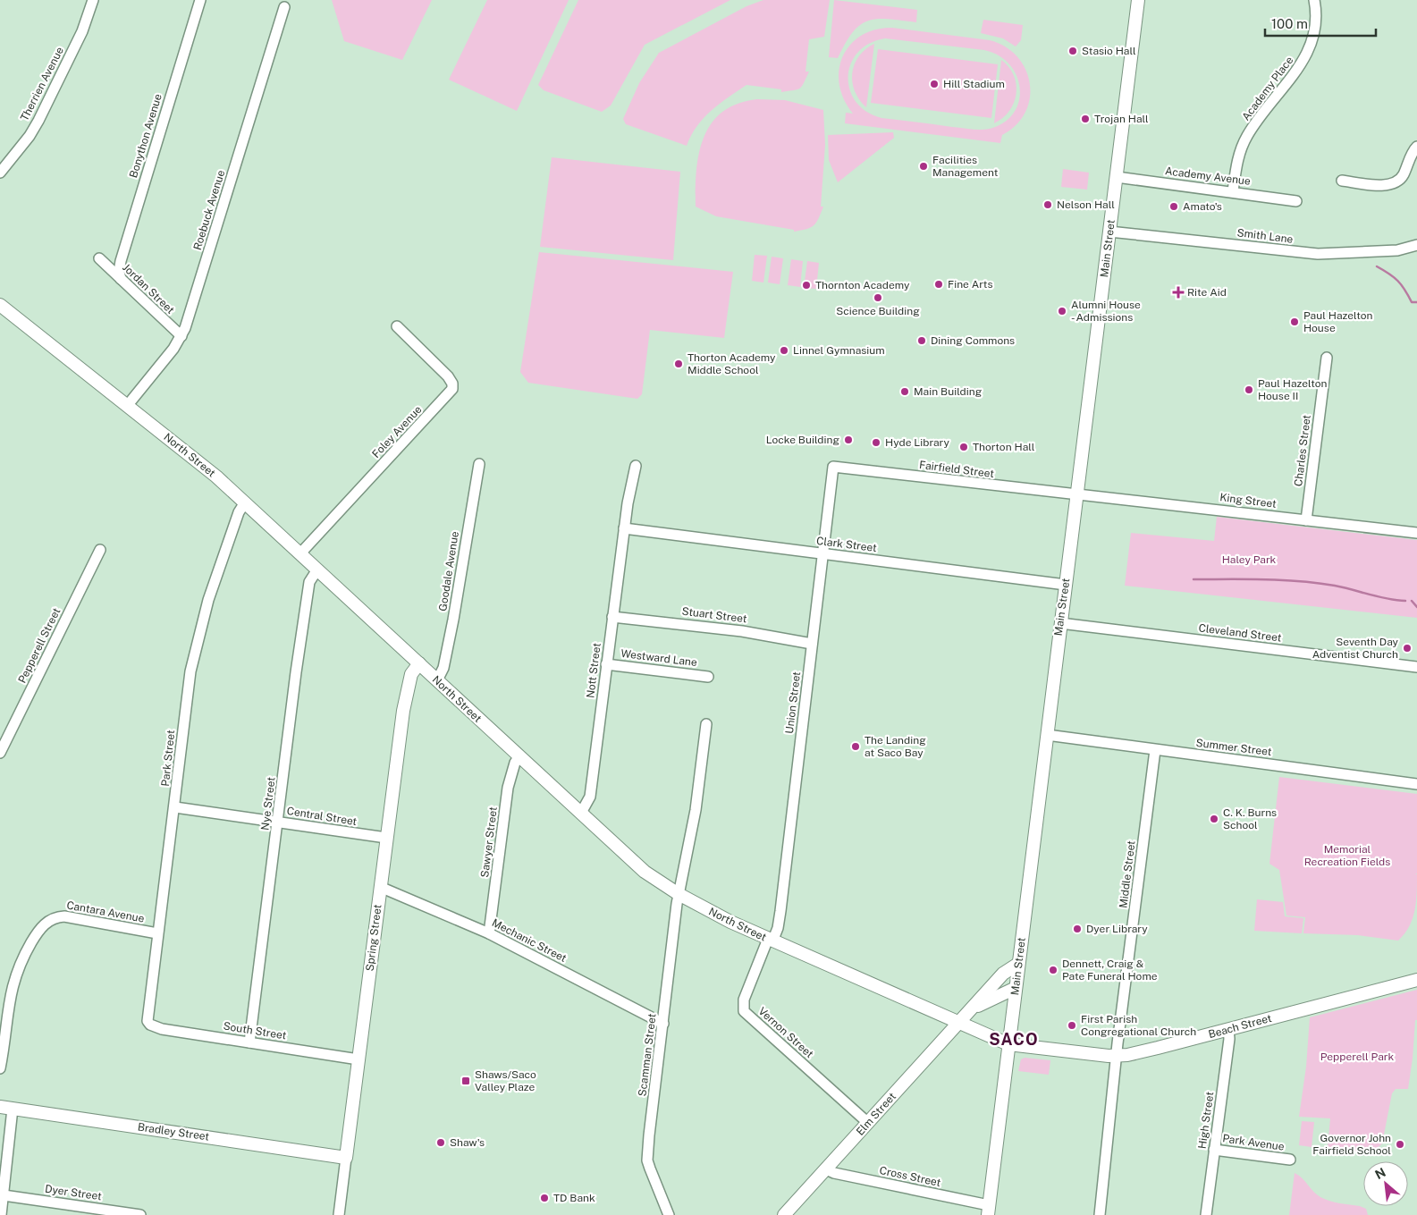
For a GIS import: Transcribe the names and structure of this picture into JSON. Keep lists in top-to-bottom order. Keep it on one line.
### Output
{"streets":{"main road":["Main Street","North Street","Spring Street","Beach Street","Elm Street","Bradley Street"],"street":["Therrien Avenue","Academy Place","Bonython Avenue","Academy Avenue","Roebuck Avenue","Smith Lane","Jordan Street","Foley Avenue","Charles Street","Fairfield Street","King Street","Clark Street","Goodale Avenue","Stuart Street","Cleveland Street","Pepperell Street","Westward Lane","Nott Street","Union Street","Summer Street","Park Street","Nye Street","Central Street","Sawyer Street","Middle Street","Cantara Avenue","Mechanic Street","South Street","Vernon Street","Scamman Street","High Street","Park Avenue","Cross Street","Dyer Street"]},"crossings":[["Academy Place","Academy Avenue"],["Bonython Avenue","Jordan Street"],["Academy Avenue","Main Street"],["Roebuck Avenue","Jordan Street"],["Roebuck Avenue","North Street"],["Smith Lane","Main Street"],["Main Street","Fairfield Street"],["Main Street","King Street"],["Main Street","Clark Street"],["Main Street","Cleveland Street"],["Main Street","Summer Street"],["Main Street","Beach Street"],["Main Street","Elm Street"],["Main Street","Cross Street"],["Foley Avenue","North Street"],["Charles Street","King Street"],["North Street","Goodale Avenue"],["North Street","Nott Street"],["North Street","Union Street"],["North Street","Park Street"],["North Street","Nye Street"],["North Street","Sawyer Street"],["North Street","Spring Street"],["North Street","Beach Street"],["North Street","Vernon Street"],["North Street","Scamman Street"],["North Street","Elm Street"],["Fairfield Street","King Street"],["Fairfield Street","Union Street"],["Clark Street","Nott Street"],["Clark Street","Union Street"],["Stuart Street","Nott Street"],["Stuart Street","Union Street"],["Westward Lane","Nott Street"],["Union Street","Vernon Street"],["Summer Street","Middle Street"],["Park Street","Central Street"],["Park Street","Cantara Avenue"],["Park Street","South Street"],["Nye Street","Central Street"],["Nye Street","South Street"],["Central Street","Spring Street"],["Sawyer Street","Mechanic Street"],["Middle Street","Beach Street"],["Spring Street","Mechanic Street"],["Spring Street","South Street"],["Spring Street","Bradley Street"],["Mechanic Street","Scamman Street"],["Beach Street","Elm Street"],["Beach Street","High Street"],["Vernon Street","Elm Street"],["Elm Street","Cross Street"],["High Street","Park Avenue"]],"districts":["SACO"],"parks":["Haley Park","Memorial Recreation Fields","Pepperell Park"],"places":{"other":["Stasio Hall","Hill Stadium","Trojan Hall","Facilities Management","Nelson Hall","Amato's","Fine Arts","Thornton Academy","Science Building","Alumni House - Admissions","Paul Hazelton House","Dining Commons","Linnel Gymnasium","Thorton Academy Middle School","Paul Hazelton House II","Main Building","Locke Building","Hyde Library","Thorton Hall","Seventh Day Adventist Church","The Landing at Saco Bay","C. K. Burns School","Dyer Library","Dennett, Craig & Pate Funeral Home","First Parish Congregational Church","Shaw's","Governor John Fairfield School","TD Bank"],"health":["Rite Aid"],"transit":["Shaws/Saco Valley Plaze"]},"scale_bar":"100 m","north":"top left"}
